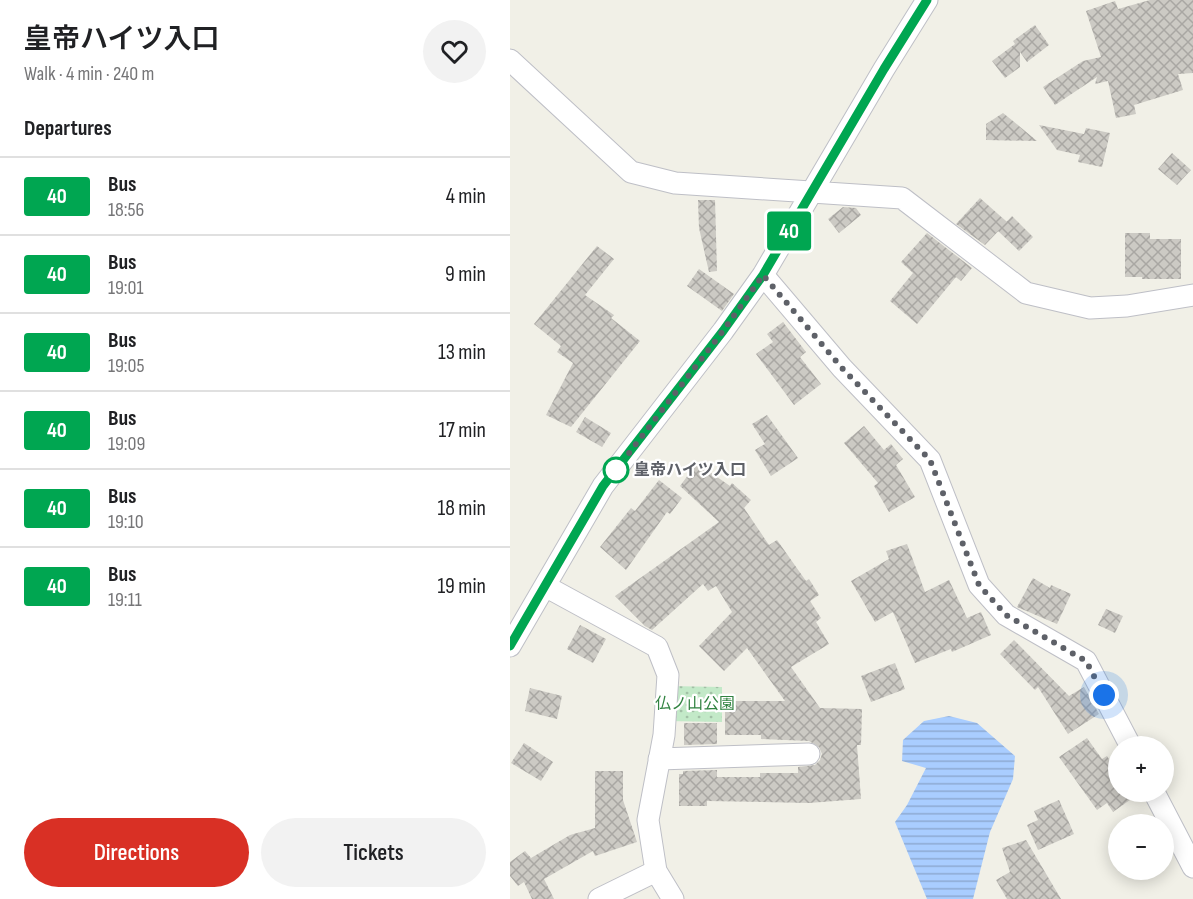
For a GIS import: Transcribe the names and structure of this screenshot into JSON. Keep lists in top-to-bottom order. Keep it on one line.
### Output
{"parks":["仏ノ山公園"],"places":["皇帝ハイツ入口"],"lines":["bus line 40"],"page":{"heading":[["皇帝ハイツ入口","Walk · 4 min · 240 m"],"Departures"],"on_map":"40","list":[{"mark":"40","name":"Bus","note":"18:56","value":"4 min"},{"mark":"40","name":"Bus","note":"19:01","value":"9 min"},{"mark":"40","name":"Bus","note":"19:05","value":"13 min"},{"mark":"40","name":"Bus","note":"19:09","value":"17 min"},{"mark":"40","name":"Bus","note":"19:10","value":"18 min"},{"mark":"40","name":"Bus","note":"19:11","value":"19 min"}],"map_buttons":["+","−"],"buttons":["Directions","Tickets"]}}
